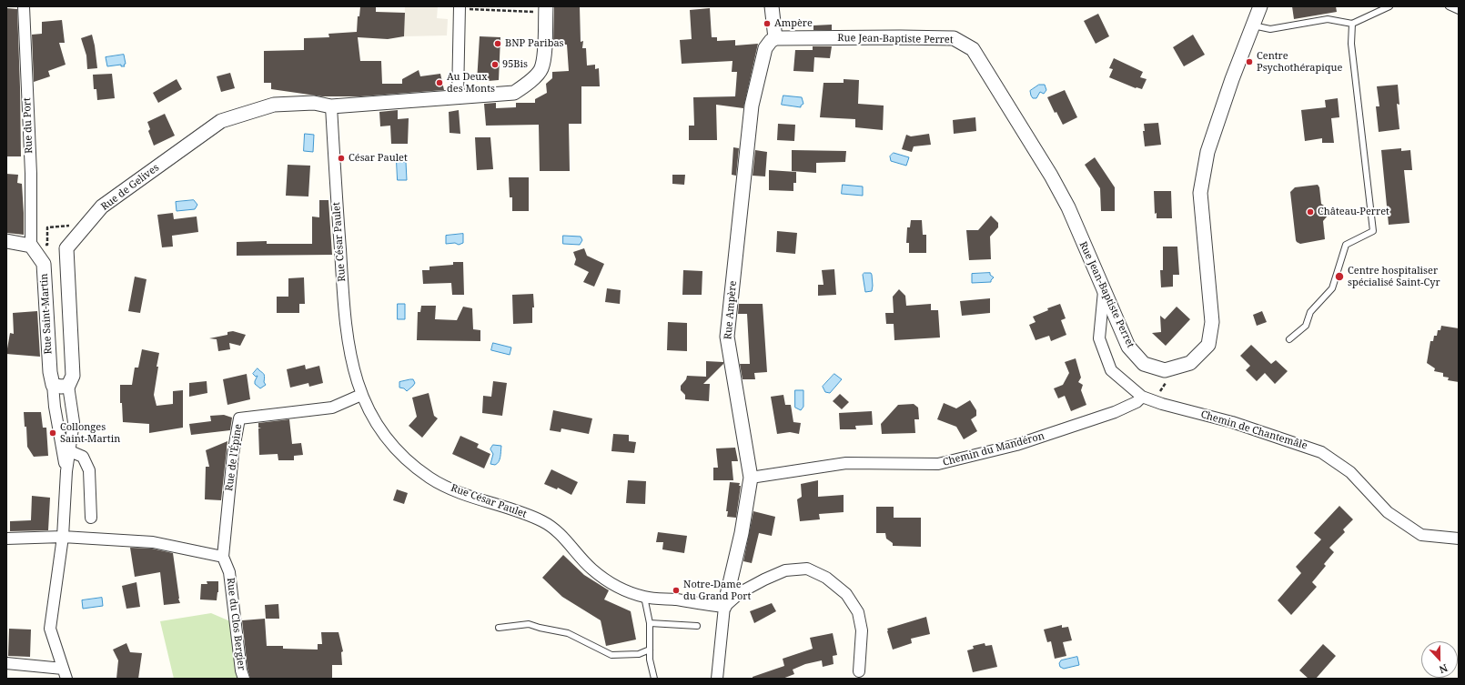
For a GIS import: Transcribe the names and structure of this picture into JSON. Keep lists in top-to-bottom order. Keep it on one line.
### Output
{"streets":{"street":["Rue Jean-Baptiste Perret","Rue du Port","Rue de Gelives","Rue César Paulet","Rue Ampère","Rue Saint-Martin","Chemin de Chantemâle","Chemin du Mandéron","Rue de l'Épine","Rue du Clos Bergier"]},"crossings":[["Rue Jean-Baptiste Perret","Rue Ampère"],["Rue Jean-Baptiste Perret","Chemin de Chantemâle"],["Rue du Port","Rue Saint-Martin"],["Rue de Gelives","Rue César Paulet"],["Rue de Gelives","Rue Saint-Martin"],["Rue César Paulet","Rue Ampère"],["Rue César Paulet","Rue de l'Épine"],["Rue Ampère","Chemin du Mandéron"],["Chemin de Chantemâle","Chemin du Mandéron"],["Rue de l'Épine","Rue du Clos Bergier"]],"places":["Ampère","BNP Paribas","Centre Psychothérapique","95Bis","Au Deux des Monts","César Paulet","Château-Perret","Centre hospitaliser spécialisé Saint-Cyr","Collonges Saint-Martin","Notre-Dame du Grand Port"],"north":"bottom"}
